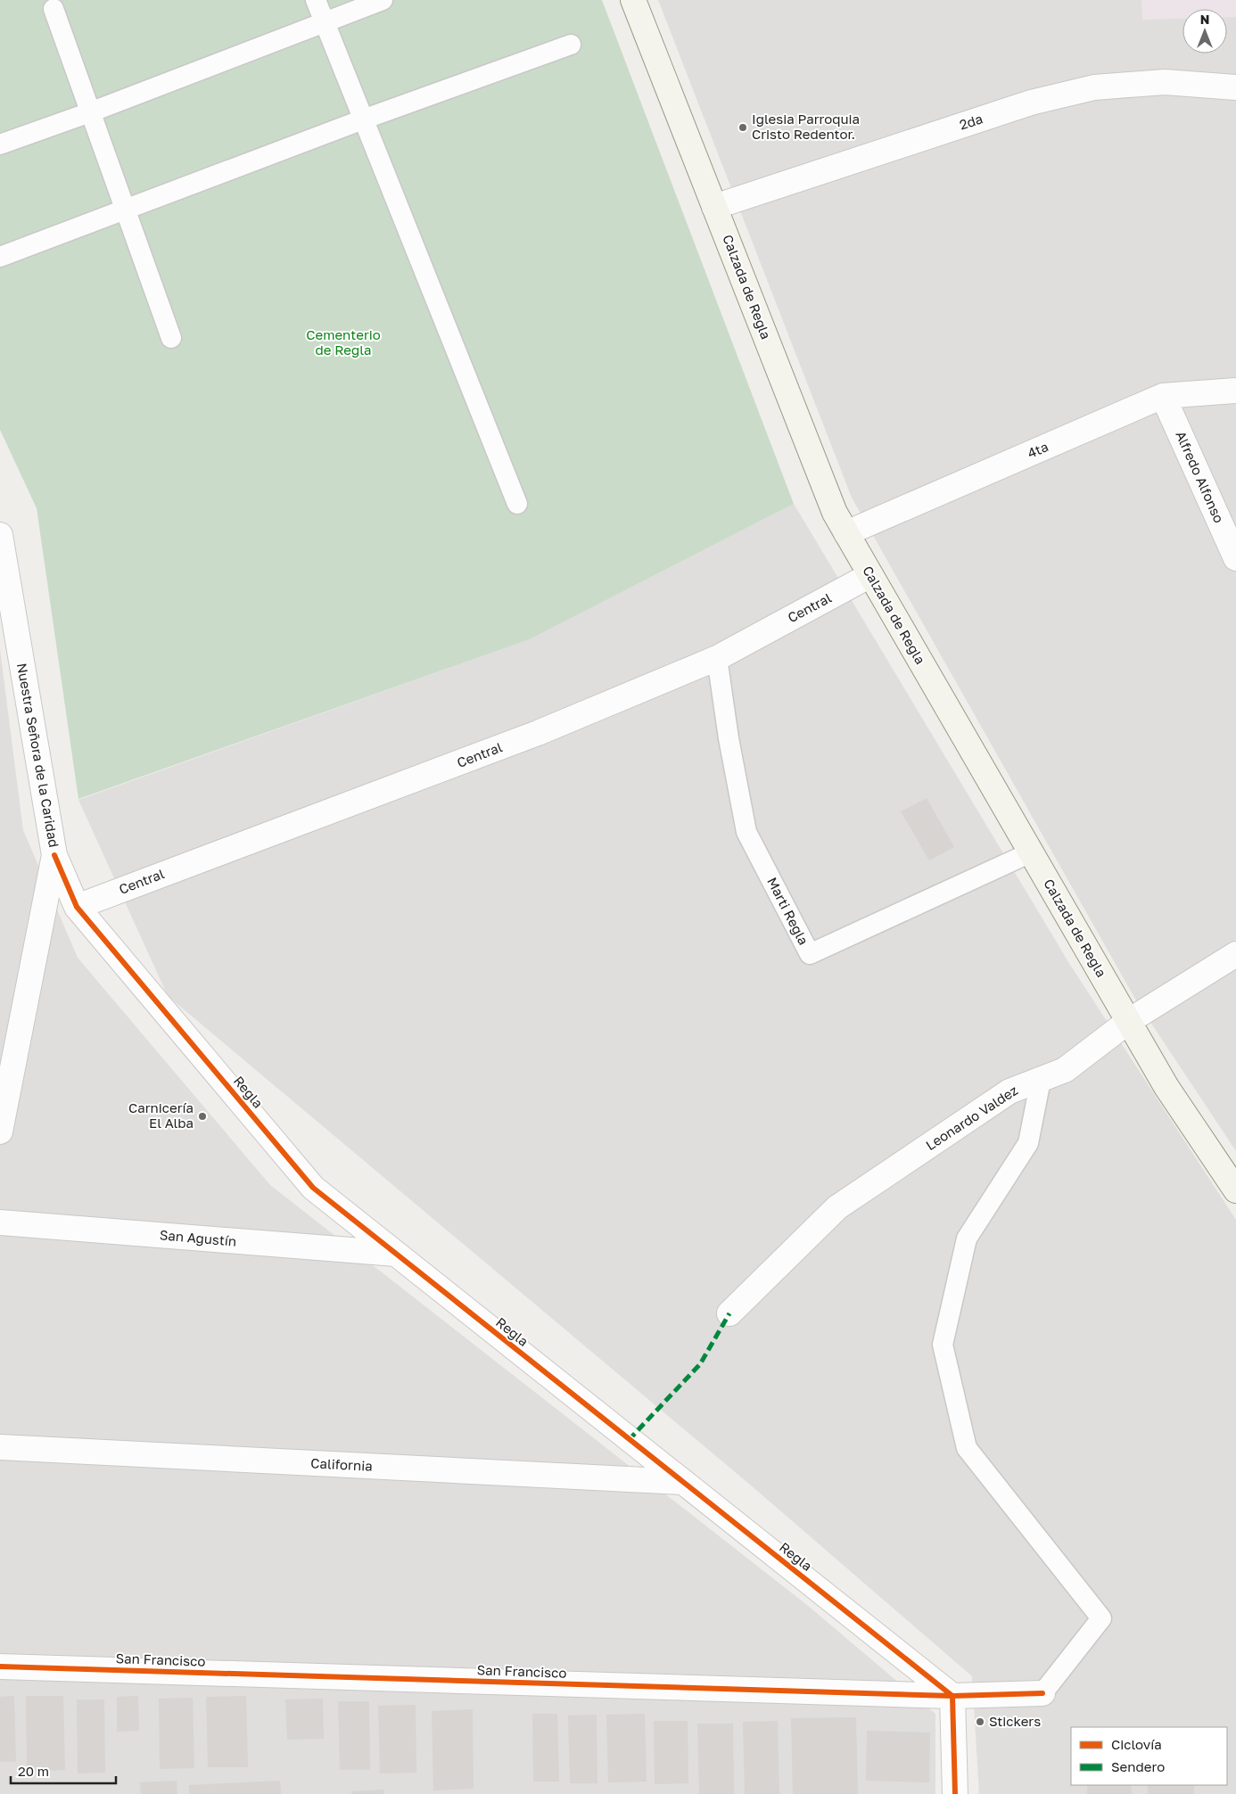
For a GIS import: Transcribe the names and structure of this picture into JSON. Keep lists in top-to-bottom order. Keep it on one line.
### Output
{"streets":{"main road":["Calzada de Regla"],"street":["2da","4ta","Alfredo Alfonso","Central","Nuestra Señora de la Caridad","Regla","Leonardo Valdez","San Agustín","California","San Francisco"],"lane":["Marti Regla"]},"crossings":[["2da","Calzada de Regla"],["Calzada de Regla","4ta"],["Calzada de Regla","Central"],["Calzada de Regla","Marti Regla"],["Calzada de Regla","Leonardo Valdez"],["4ta","Alfredo Alfonso"],["Central","Marti Regla"],["Central","Regla"],["Nuestra Señora de la Caridad","Regla"],["Regla","San Agustín"],["Regla","California"],["Regla","San Francisco"]],"parks":["Cementerio de Regla"],"places":["Iglesia Parroquia Cristo Redentor.","Carnicería El Alba","Stickers"],"legend":["Ciclovía","Sendero"],"scale_bar":"20 m","north":"top"}
